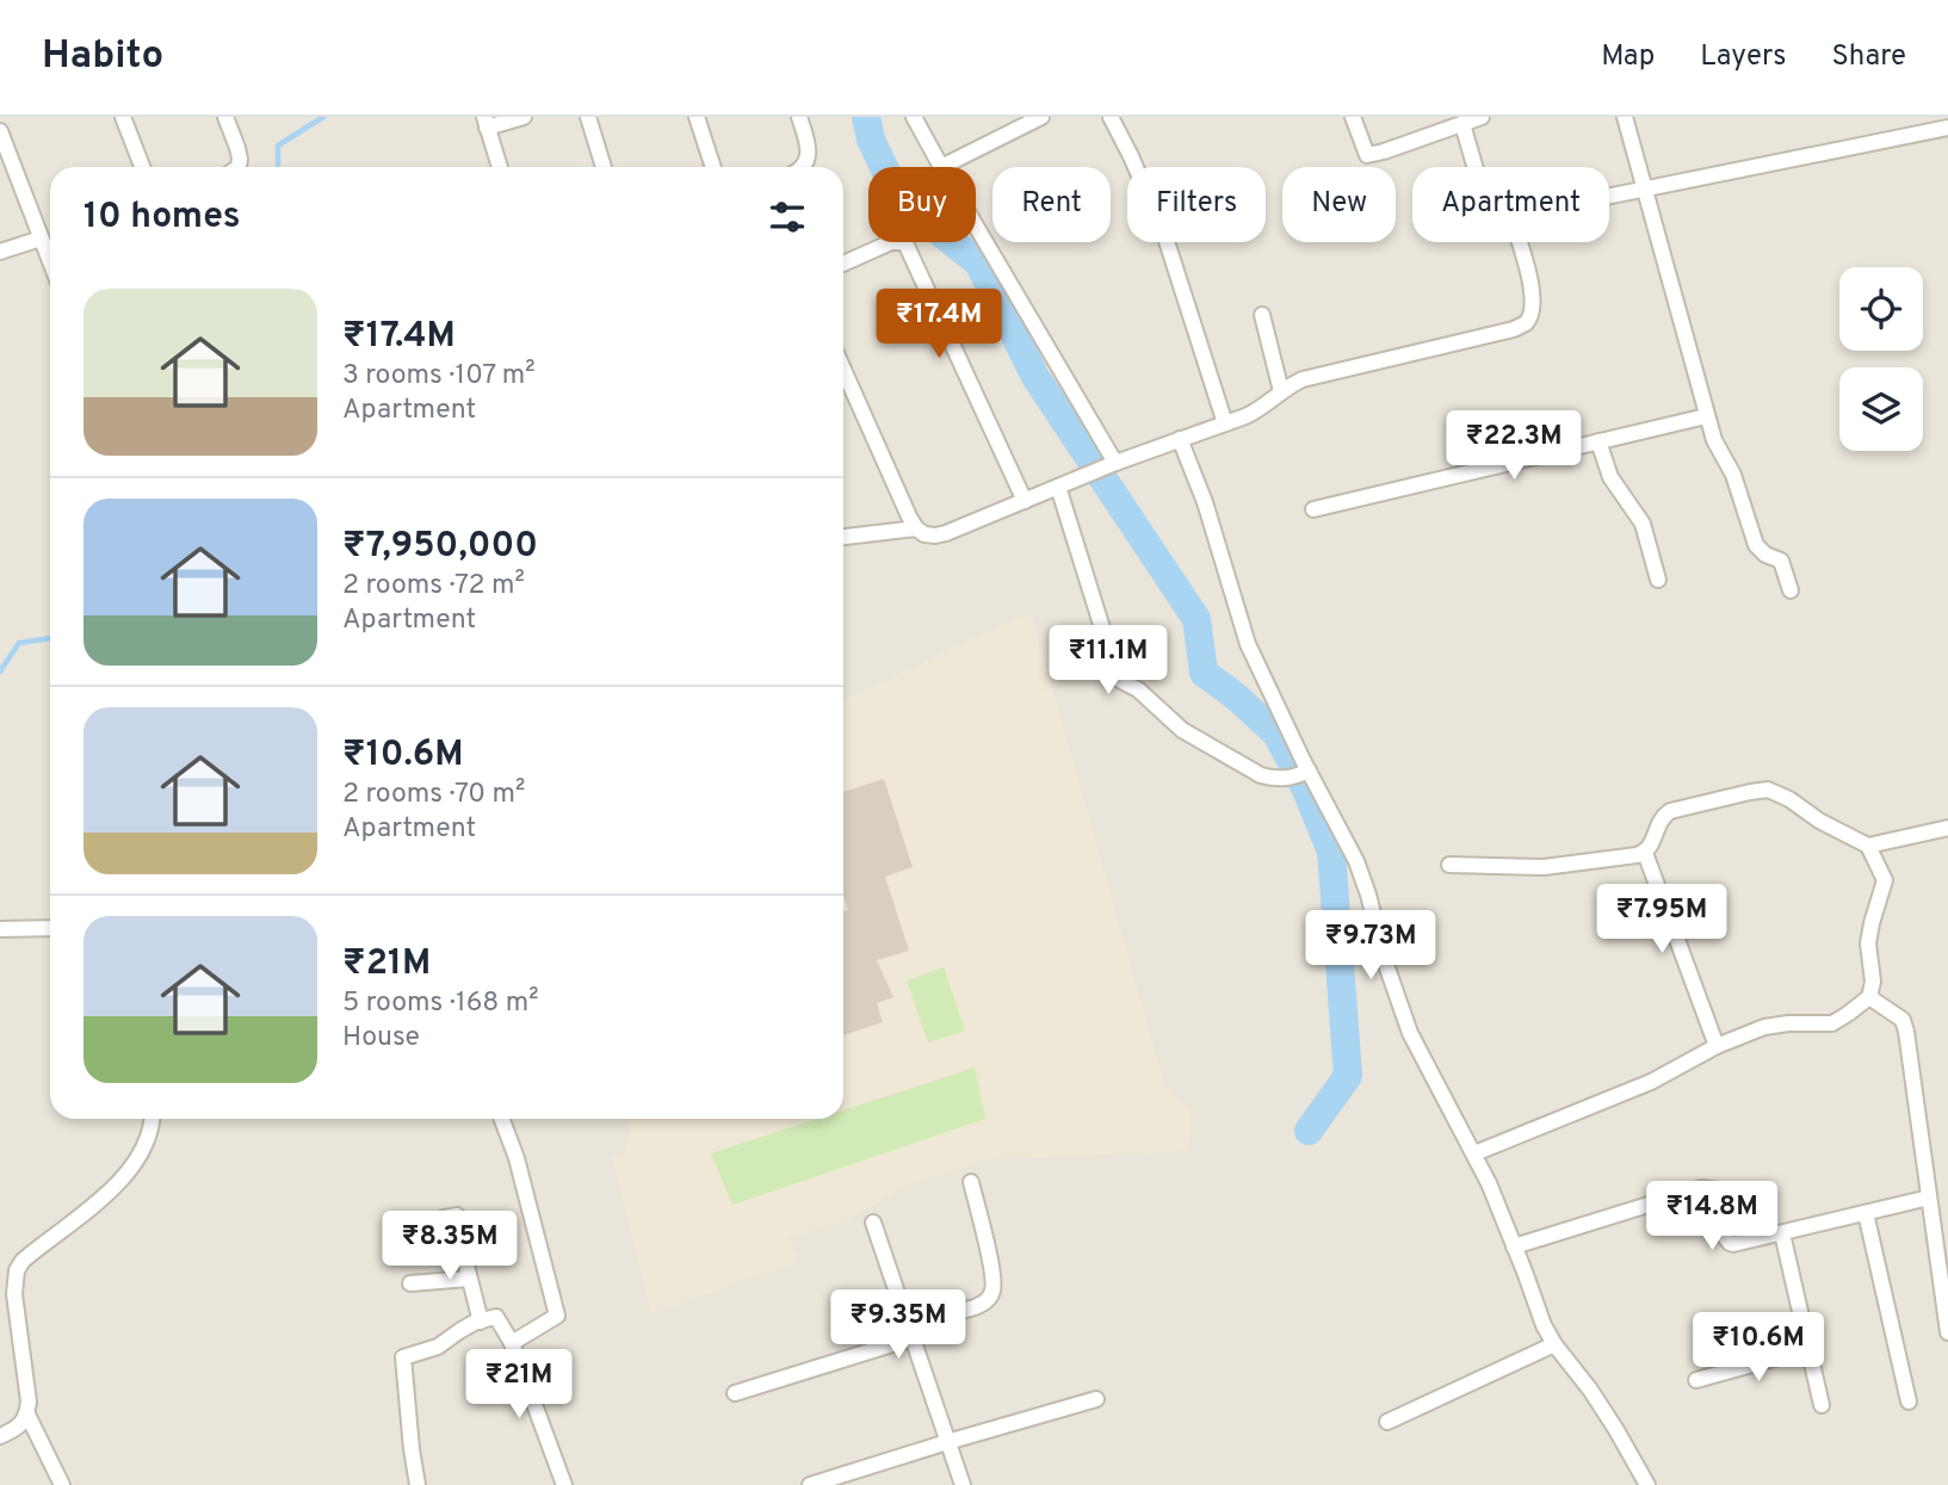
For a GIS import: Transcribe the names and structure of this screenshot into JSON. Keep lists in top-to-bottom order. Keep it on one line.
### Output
{"page":{"header":"Habito","nav":["Map","Layers","Share"],"chip":["Buy","Rent","Filters","New","Apartment"],"heading":"10 homes","list":[{"name":"₹17.4M","note":"3 rooms · 107 m² · Apartment"},{"name":"₹7,950,000","note":"2 rooms · 72 m² · Apartment"},{"name":"₹10.6M","note":"2 rooms · 70 m² · Apartment"},{"name":"₹21M","note":"5 rooms · 168 m² · House"}],"price":["₹17.4M","₹22.3M","₹11.1M","₹7.95M","₹9.73M","₹14.8M","₹8.35M","₹9.35M","₹10.6M","₹21M"]}}
